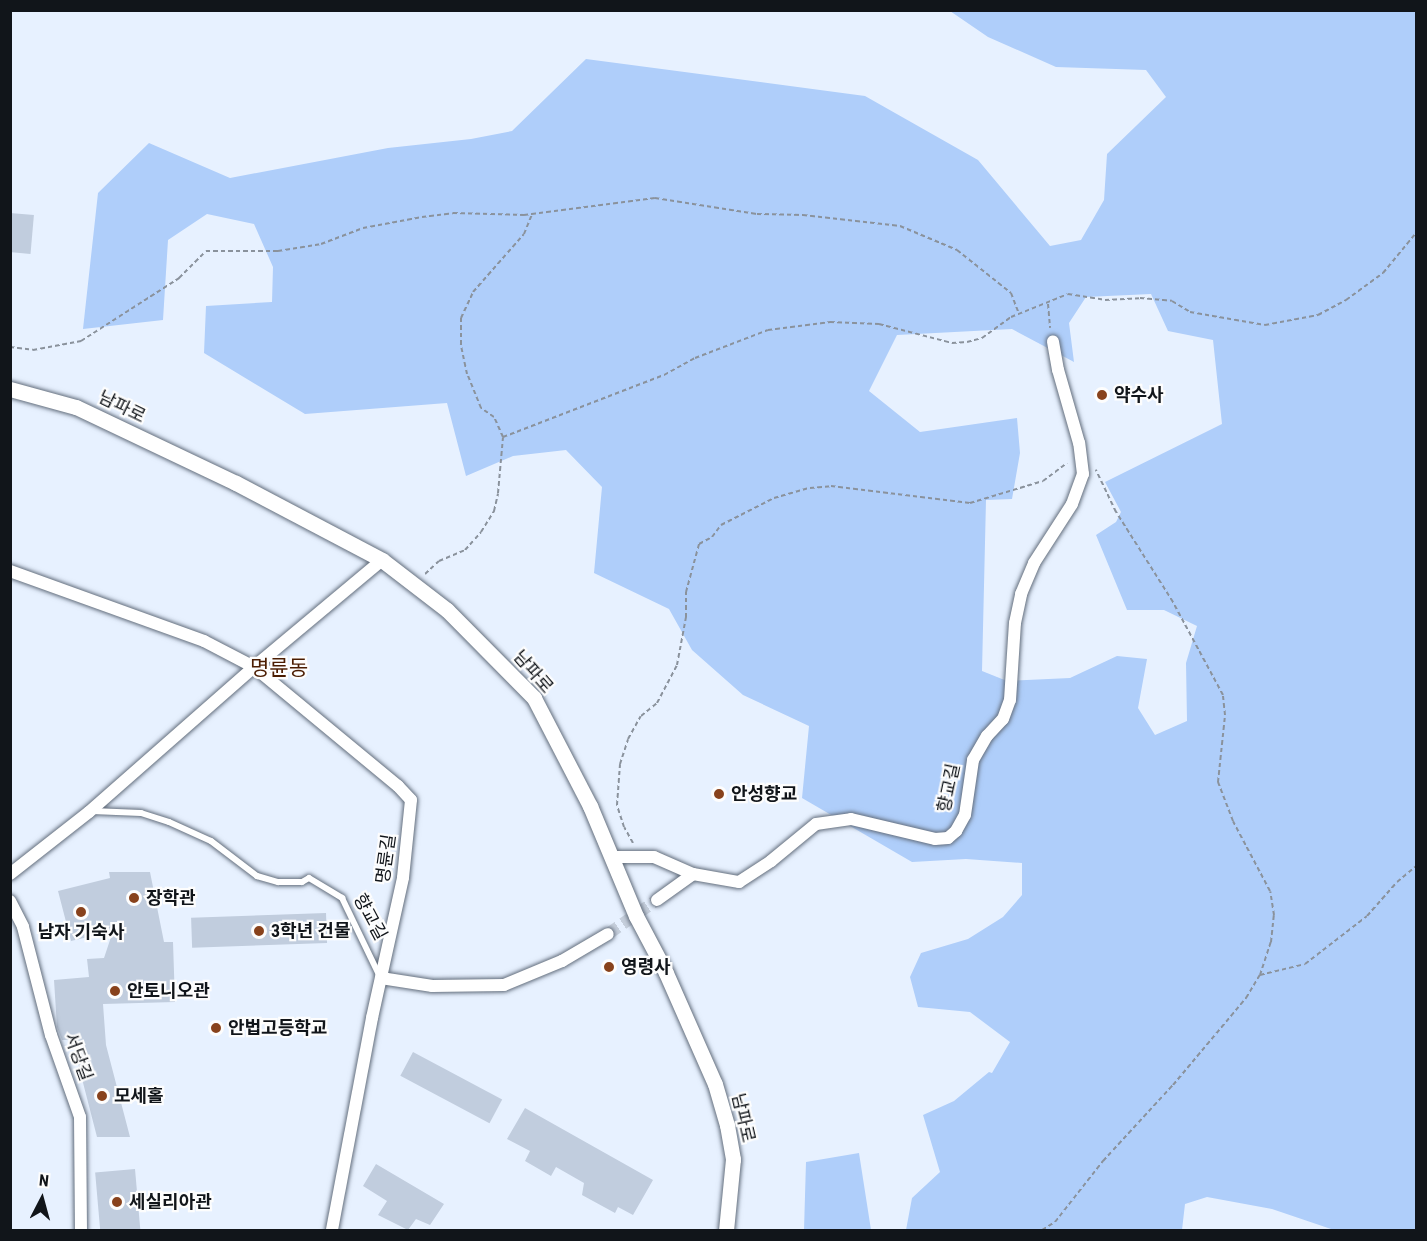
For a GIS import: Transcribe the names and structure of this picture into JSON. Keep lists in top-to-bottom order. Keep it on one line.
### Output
{"streets":{"street":["남파로","향교길","명륜길","서당길"]},"crossings":[["남파로","향교길"],["향교길","명륜길"]],"districts":["명륜동"],"places":["약수사","안성향교","장학관","남자 기숙사","3학년 건물","영령사","안토니오관","안법고등학교","모세홀","세실리아관"],"north":"top"}
